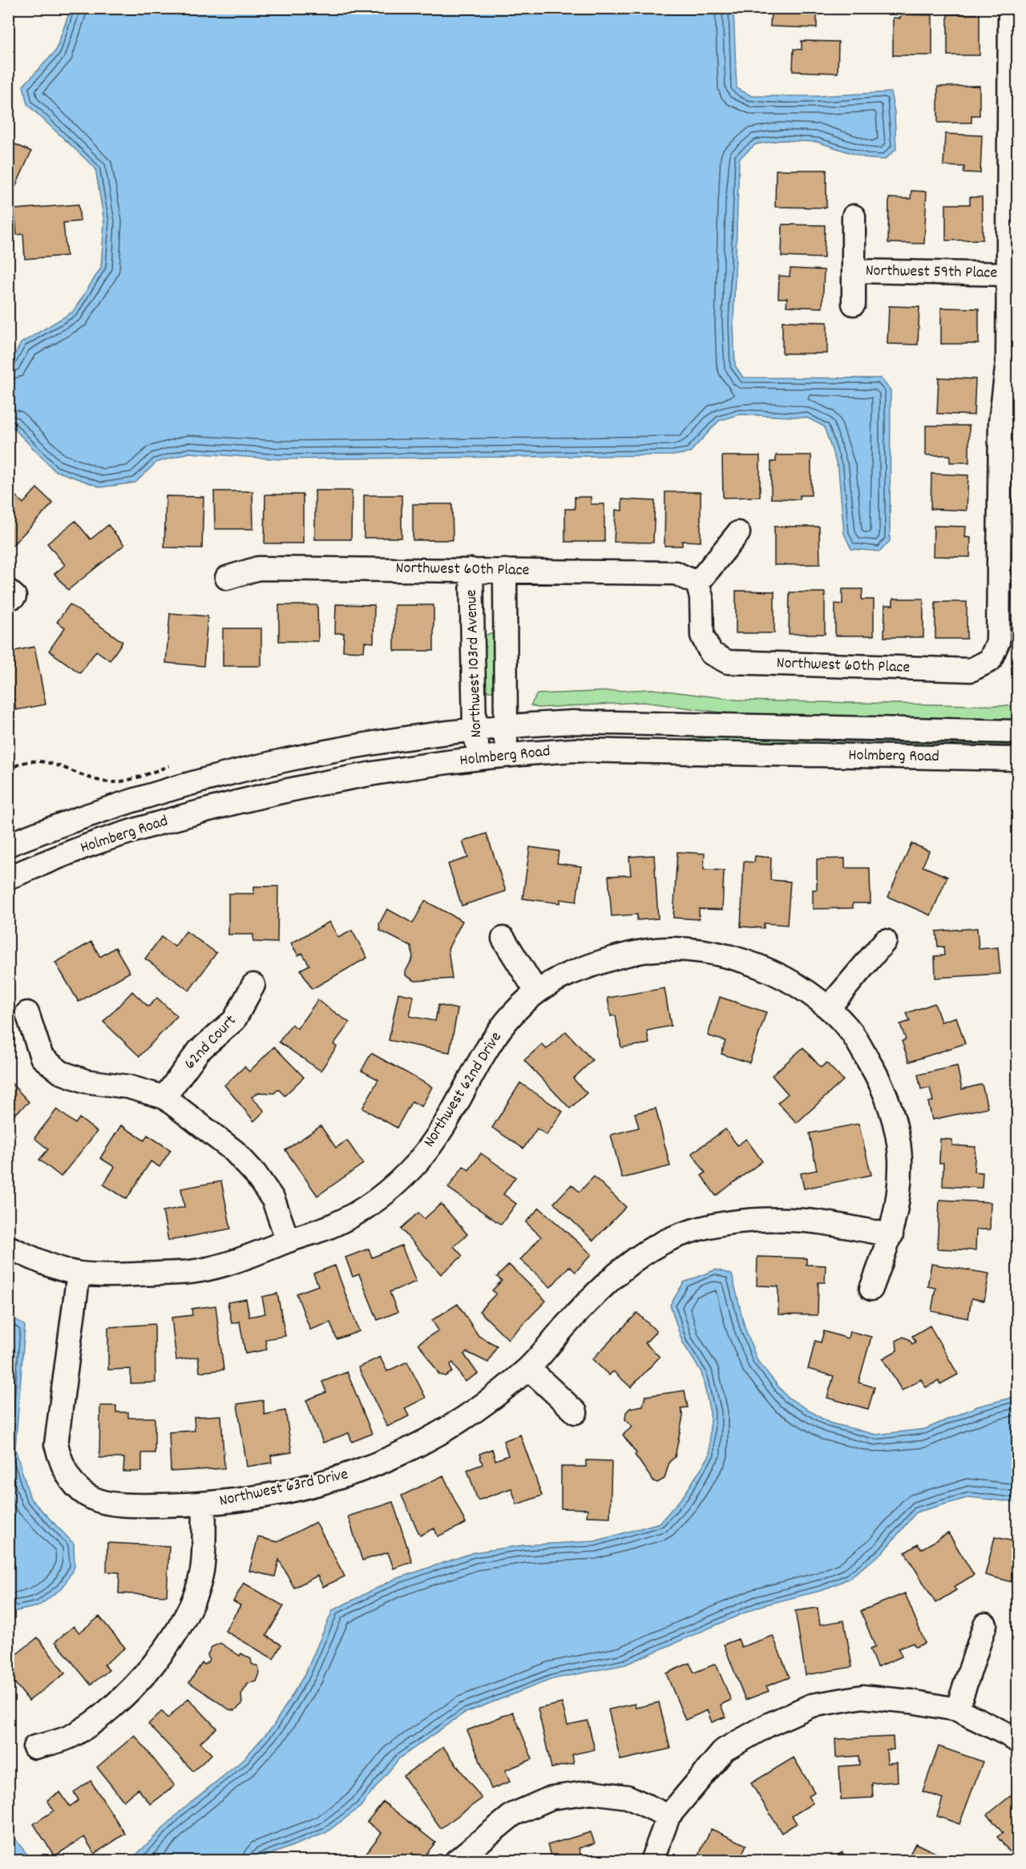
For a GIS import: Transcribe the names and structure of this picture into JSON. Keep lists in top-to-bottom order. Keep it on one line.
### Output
{"streets":{"street":["Northwest 59th Place","Northwest 60th Place","Northwest 103rd Avenue","Holmberg Road","62nd Court","Northwest 62nd Drive","Northwest 63rd Drive"]},"crossings":[["Northwest 59th Place","Northwest 60th Place"],["Northwest 60th Place","Northwest 103rd Avenue"],["Northwest 103rd Avenue","Holmberg Road"],["Northwest 62nd Drive","Northwest 63rd Drive"]]}
